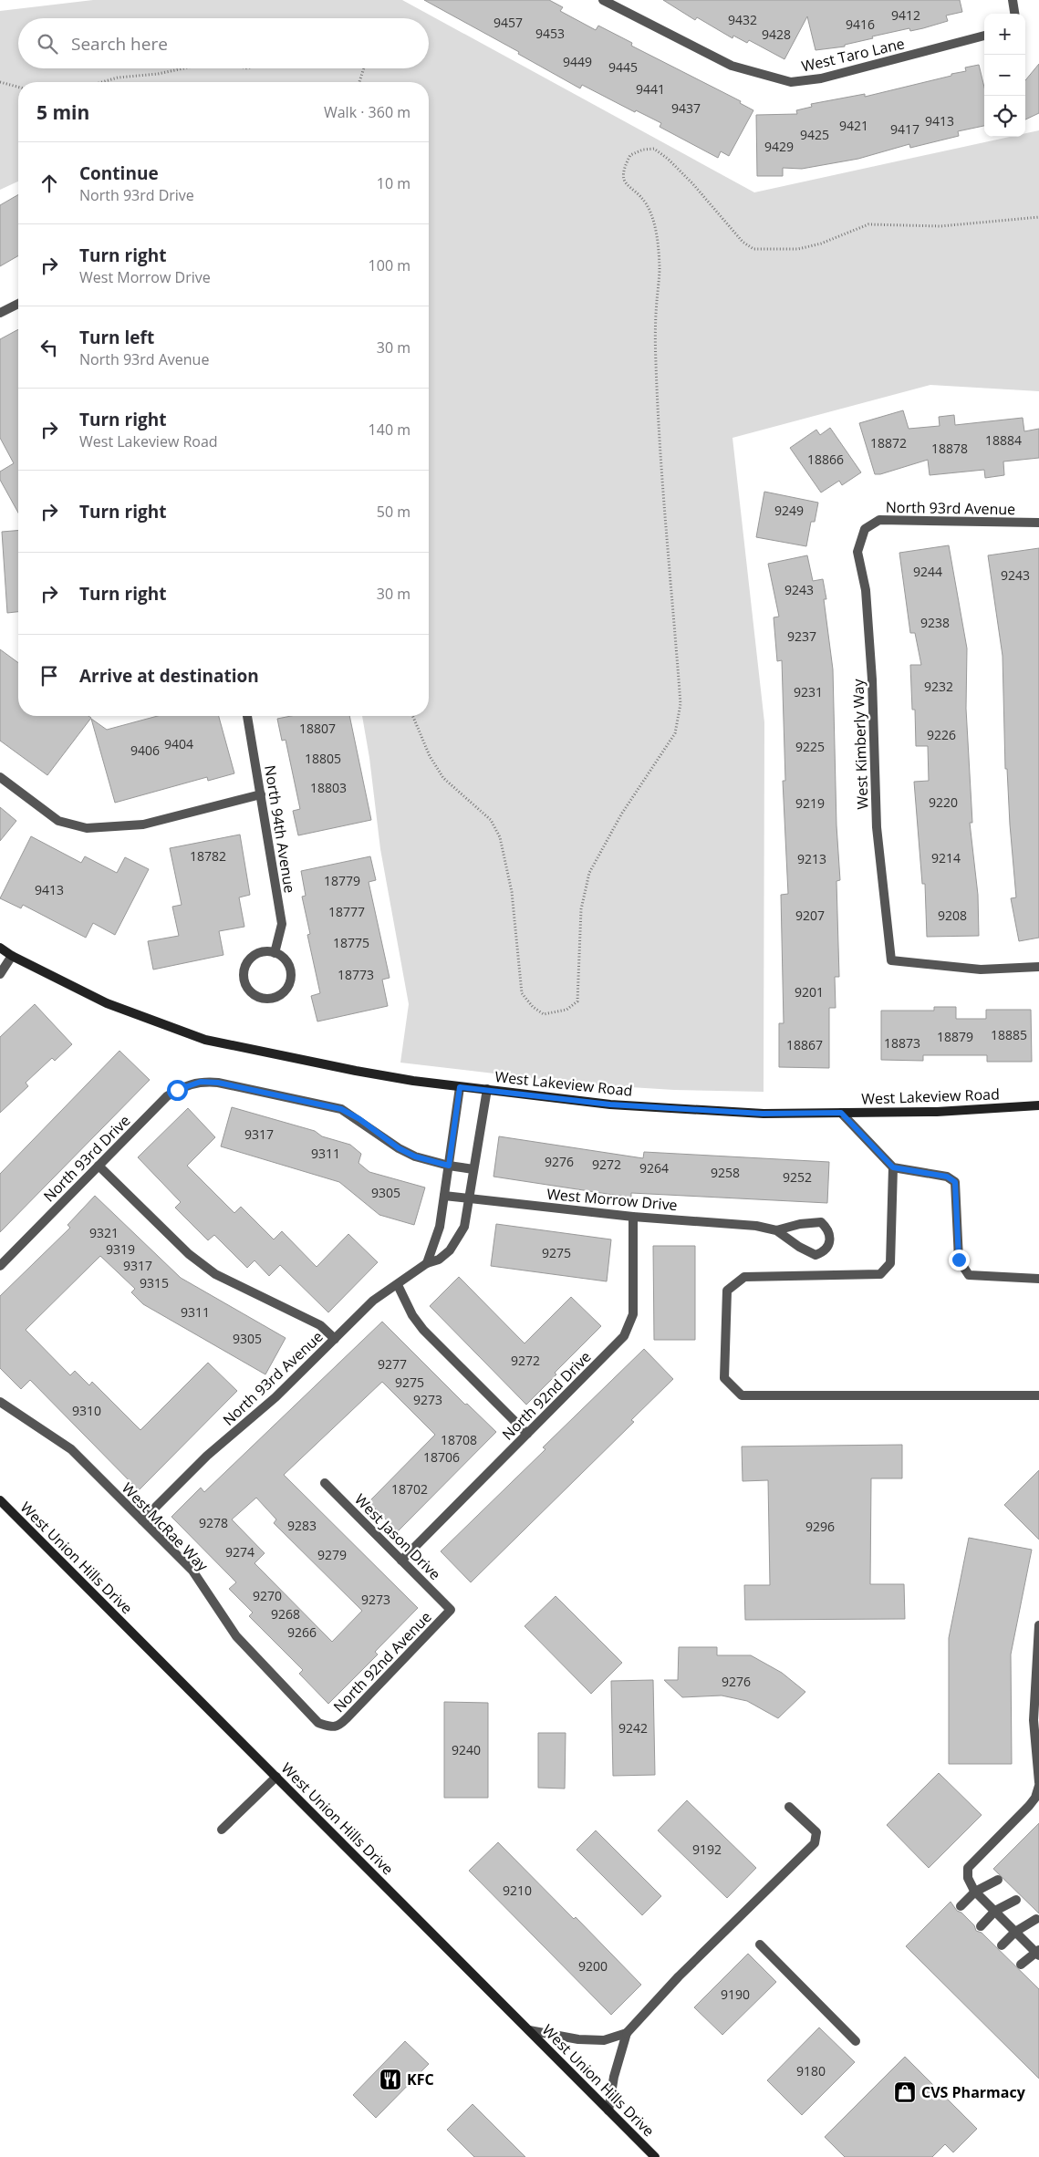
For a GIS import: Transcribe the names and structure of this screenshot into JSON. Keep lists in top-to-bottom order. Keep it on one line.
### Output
{"streets":{"street":["West Taro Lane","North 93rd Avenue","West Kimberly Way","North 94th Avenue","West Lakeview Road","North 93rd Drive","West Morrow Drive","North 92nd Drive","West McRae Way","West Jason Drive","West Union Hills Drive","North 92nd Avenue"]},"crossings":[["North 93rd Avenue","West Kimberly Way"],["North 93rd Avenue","West Lakeview Road"],["North 93rd Avenue","West Morrow Drive"],["North 93rd Avenue","West McRae Way"],["West Morrow Drive","North 92nd Drive"],["North 92nd Drive","West Jason Drive"],["West McRae Way","North 92nd Avenue"],["West Jason Drive","North 92nd Avenue"]],"places":{"restaurant":["KFC"],"shop":["CVS Pharmacy"]},"house_numbers":["9412","9432","9457","9416","9453","9428","9449","9445","9441","9437","9413","9421","9417","9425","9429","18884","18872","18878","18866","9249","9244","9243","9243","9238","9237","9232","9231","18807","9226","9404","9225","9406","18805","18803","9220","9219","18782","9214","9213","18779","9413","18777","9207","9208","18775","18773","9201","18885","18879","18873","18867","9317","9311","9276","9272","9264","9258","9252","9305","9321","9319","9275","9317","9315","9311","9305","9272","9277","9275","9273","9310","18708","18706","18702","9278","9283","9296","9274","9279","9270","9273","9268","9266","9276","9242","9240","9192","9210","9200","9190","9180"],"page":{"map_buttons":["+","−"],"search":"Search here","heading":["5 min","Walk · 360 m"],"list":[["Continue","North 93rd Drive","10 m"],["Turn right","West Morrow Drive","100 m"],["Turn left","North 93rd Avenue","30 m"],["Turn right","West Lakeview Road","140 m"],["Turn right","50 m"],["Turn right","30 m"],"Arrive at destination"]}}
